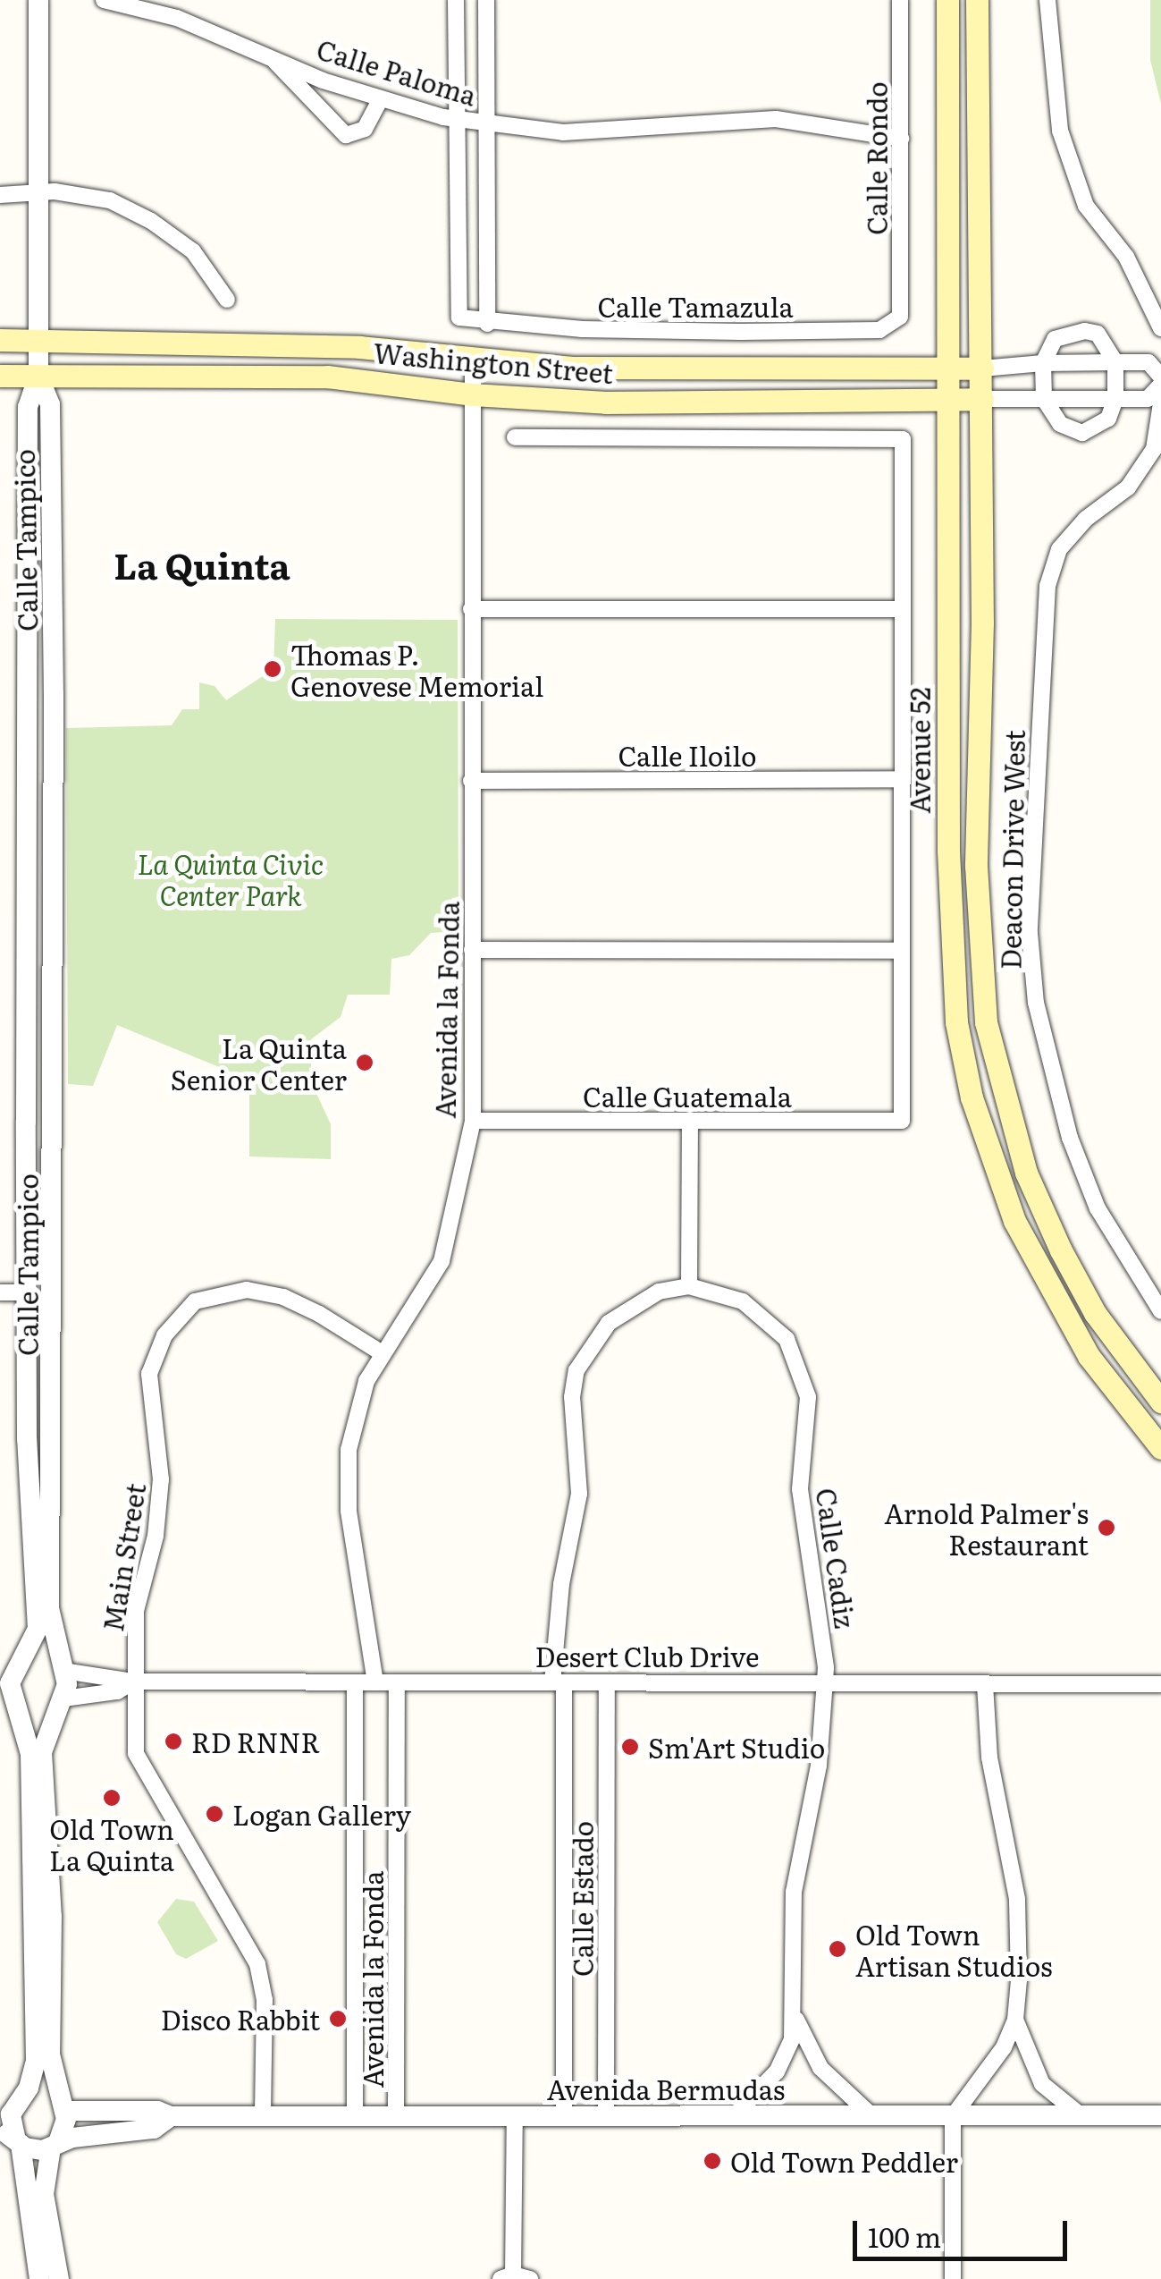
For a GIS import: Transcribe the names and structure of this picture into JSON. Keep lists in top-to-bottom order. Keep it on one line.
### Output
{"streets":{"main road":["Washington Street","Avenue 52"],"street":["Calle Paloma","Calle Rondo","Calle Tamazula","Calle Tampico","Calle Iloilo","Deacon Drive West","Avenida la Fonda","Calle Guatemala","Main Street","Calle Cadiz","Desert Club Drive","Calle Estado","Avenida Bermudas"]},"crossings":[["Calle Paloma","Calle Rondo"],["Calle Rondo","Calle Tamazula"],["Washington Street","Calle Tampico"],["Washington Street","Avenue 52"],["Washington Street","Avenida la Fonda"],["Calle Tampico","Desert Club Drive"],["Calle Tampico","Avenida Bermudas"],["Calle Iloilo","Avenida la Fonda"],["Avenida la Fonda","Calle Guatemala"],["Avenida la Fonda","Main Street"],["Avenida la Fonda","Desert Club Drive"],["Avenida la Fonda","Avenida Bermudas"],["Main Street","Desert Club Drive"],["Main Street","Avenida Bermudas"],["Calle Cadiz","Desert Club Drive"],["Calle Cadiz","Calle Estado"],["Calle Cadiz","Avenida Bermudas"],["Desert Club Drive","Calle Estado"],["Calle Estado","Avenida Bermudas"]],"districts":["La Quinta"],"parks":["La Quinta Civic Center Park"],"places":["Thomas P. Genovese Memorial","La Quinta Senior Center","Arnold Palmer's Restaurant","RD RNNR","Sm'Art Studio","Old Town La Quinta","Logan Gallery","Old Town Artisan Studios","Disco Rabbit","Old Town Peddler"],"scale_bar":"100 m"}
